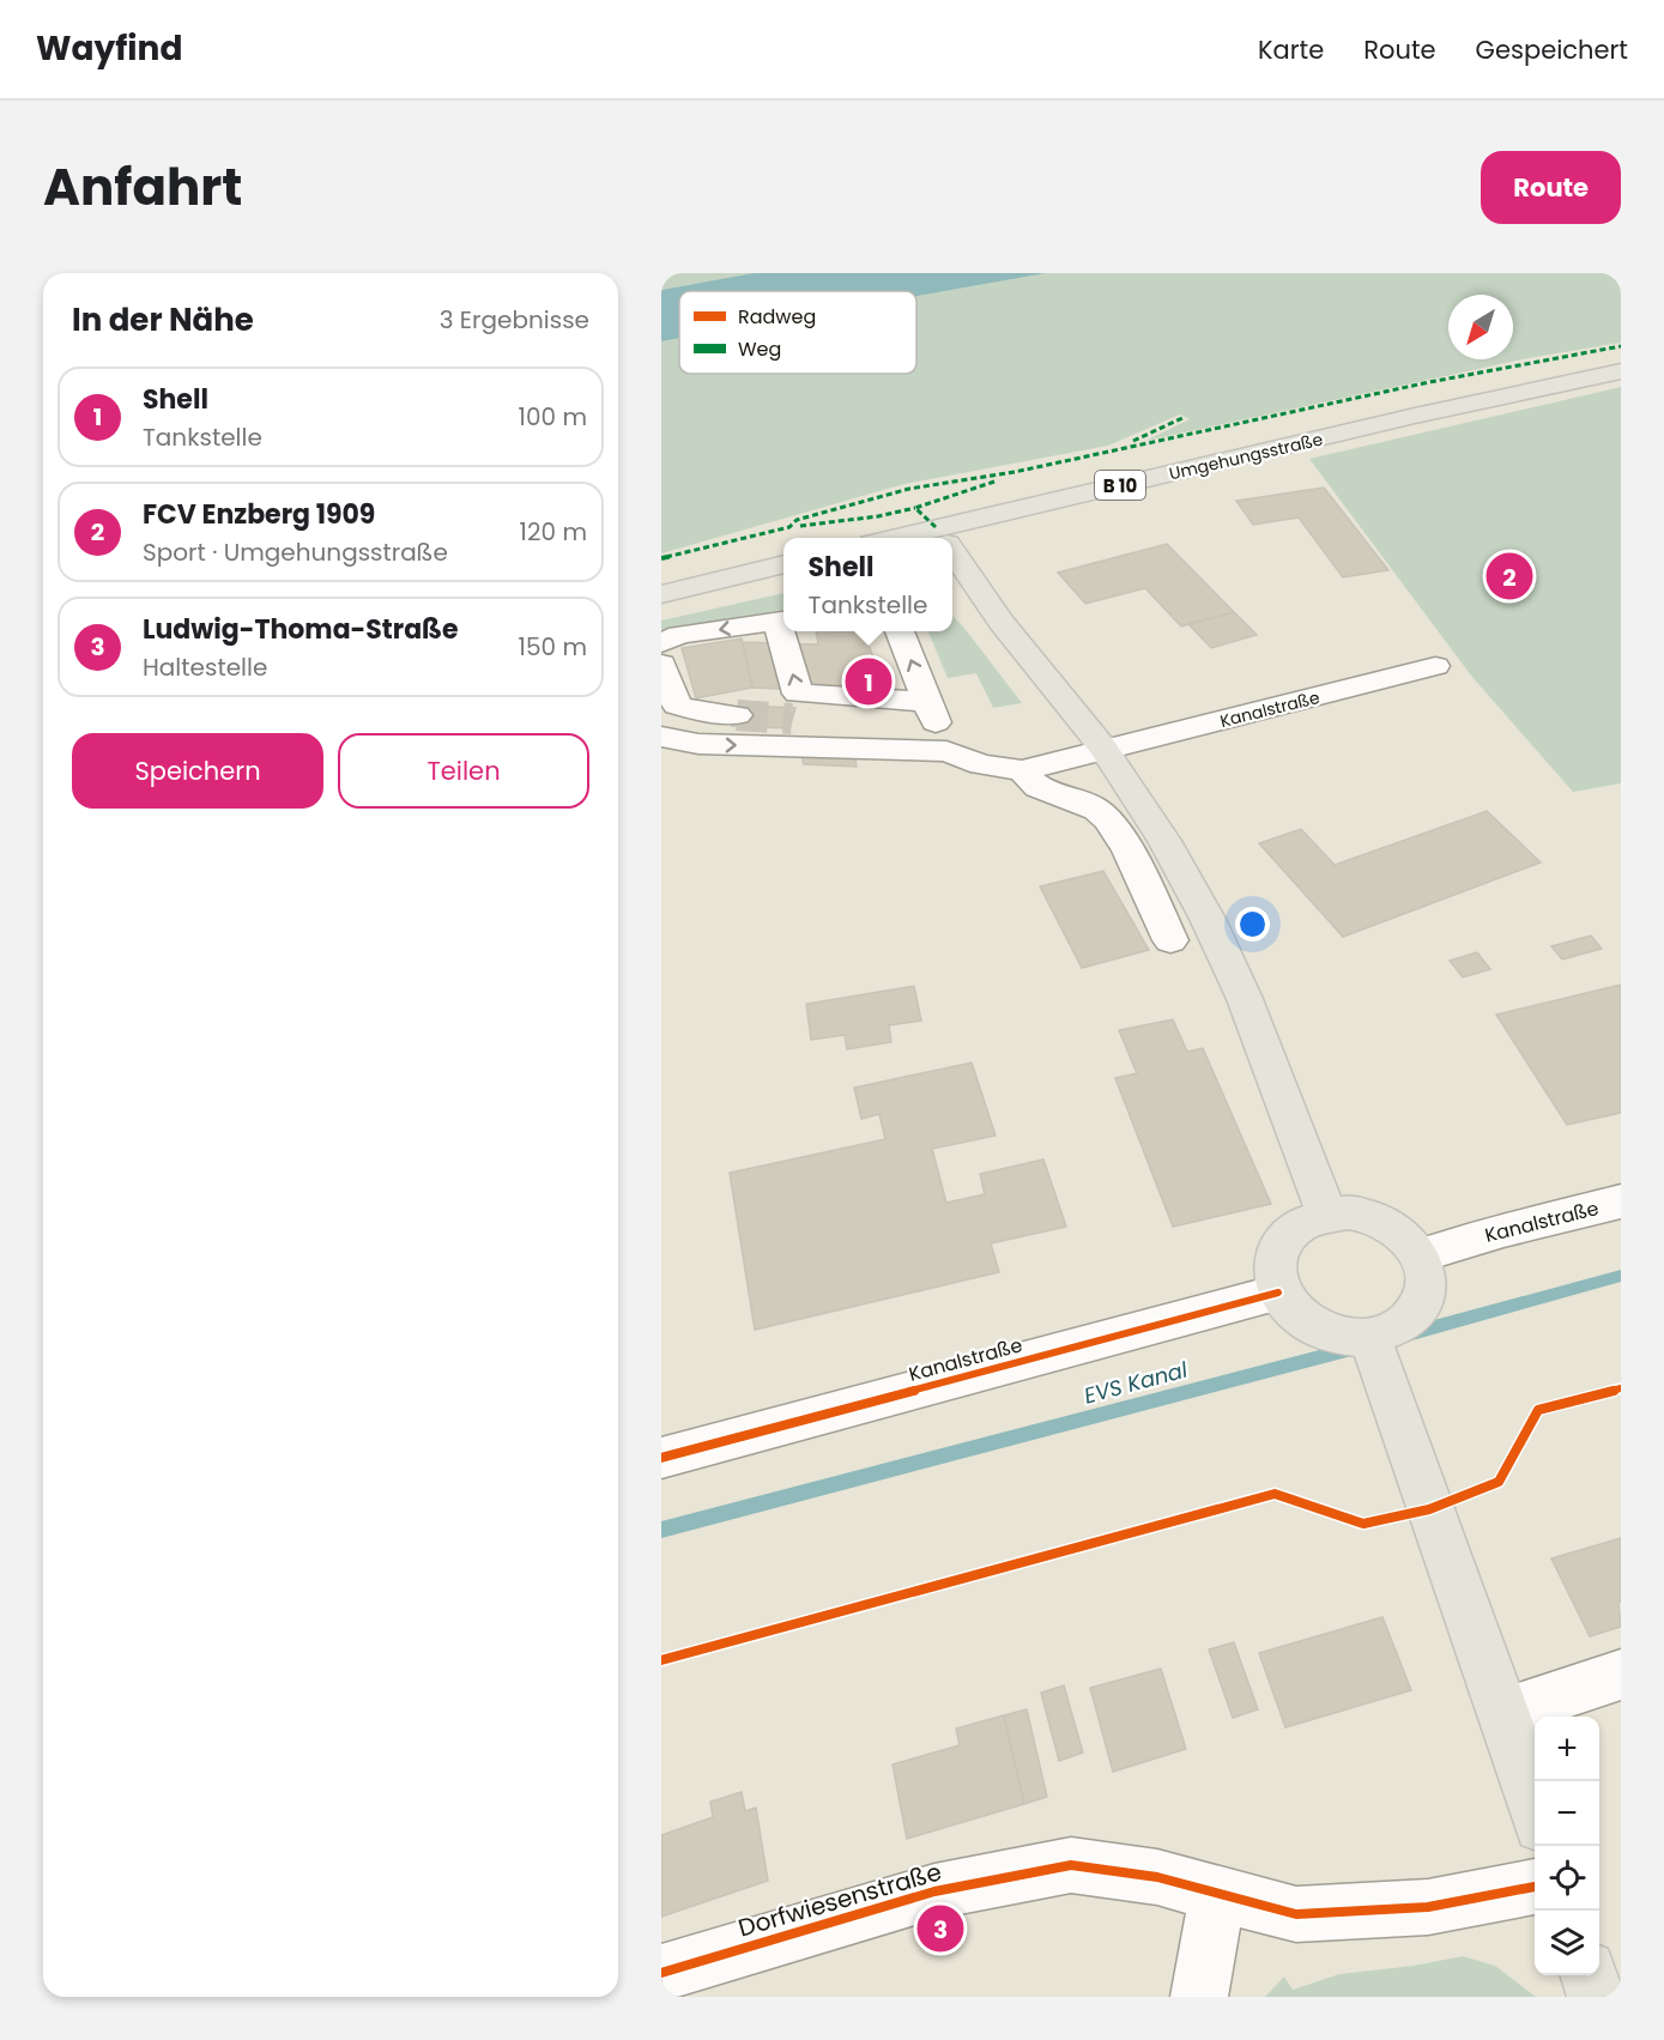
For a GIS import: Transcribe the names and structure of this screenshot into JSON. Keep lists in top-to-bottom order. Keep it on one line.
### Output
{"streets":{"main road":["Umgehungsstraße","B 10"],"street":["Kanalstraße","Dorfwiesenstraße"]},"water":["EVS Kanal"],"legend":["Radweg","Weg"],"north":"bottom left","page":{"header":"Wayfind","nav":["Karte","Route","Gespeichert"],"title":"Anfahrt","buttons":["Route",["Speichern","Teilen"]],"heading":["In der Nähe","3 Ergebnisse"],"list":[{"mark":"1","name":"Shell","note":"Tankstelle","value":"100 m"},{"mark":"2","name":"FCV Enzberg 1909","note":"Sport · Umgehungsstraße","value":"120 m"},{"mark":"3","name":"Ludwig-Thoma-Straße","note":"Haltestelle","value":"150 m"}],"popup":["Shell","Tankstelle"],"pins":["2","1","3"],"map_buttons":["+","−"]}}
